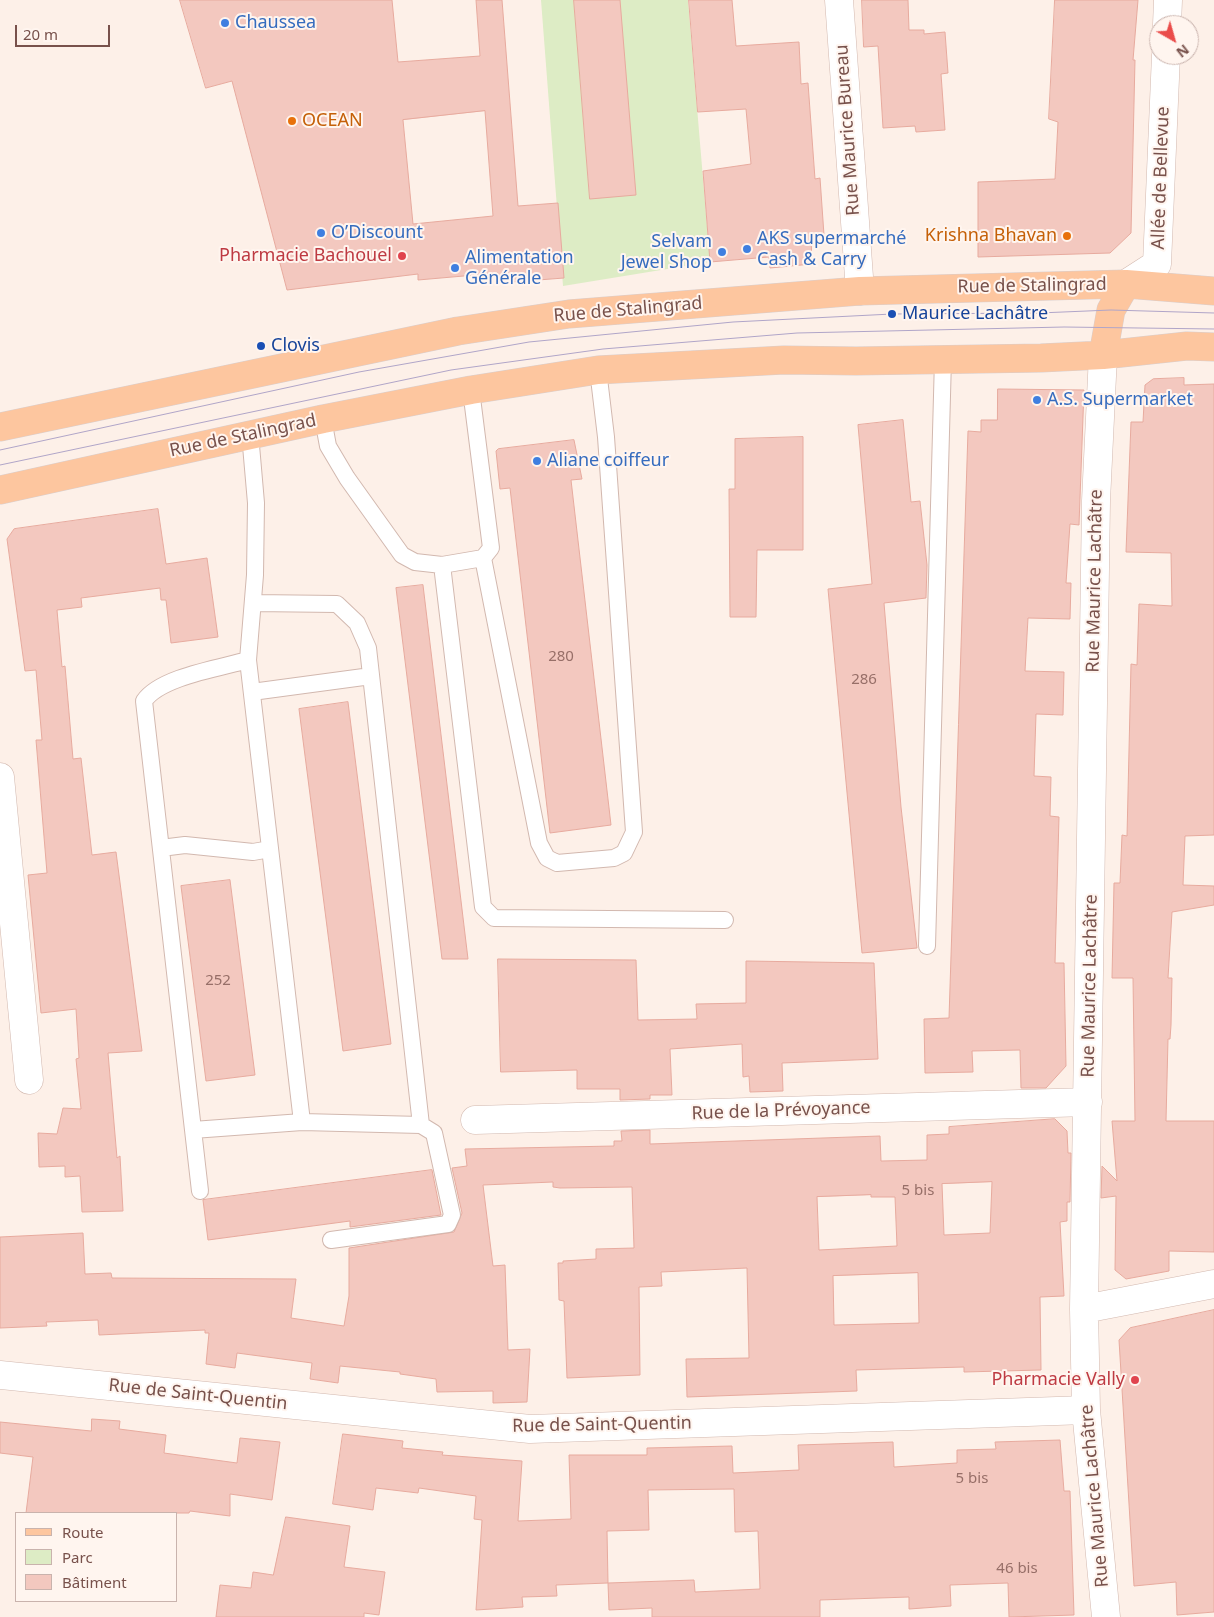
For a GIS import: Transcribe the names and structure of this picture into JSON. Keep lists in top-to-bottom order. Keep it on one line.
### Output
{"streets":{"main road":["Rue de Stalingrad"],"street":["Rue Maurice Bureau","Allée de Bellevue","Rue Maurice Lachâtre","Rue de la Prévoyance","Rue de Saint-Quentin"]},"crossings":[["Rue Maurice Bureau","Rue de Stalingrad"],["Allée de Bellevue","Rue de Stalingrad"],["Rue de Stalingrad","Rue Maurice Lachâtre"],["Rue Maurice Lachâtre","Rue de la Prévoyance"],["Rue Maurice Lachâtre","Rue de Saint-Quentin"]],"places":["Chaussea","OCEAN","O’Discount","Krishna Bhavan","AKS supermarché Cash & Carry","Selvam Jewel Shop","Pharmacie Bachouel","Alimentation Générale","Maurice Lachâtre","Clovis","A.S. Supermarket","Aliane coiffeur","Pharmacie Vally"],"house_numbers":["280","286","252","5 bis","5 bis","46 bis"],"legend":["Route","Parc","Bâtiment"],"scale_bar":"20 m","north":"bottom right"}
